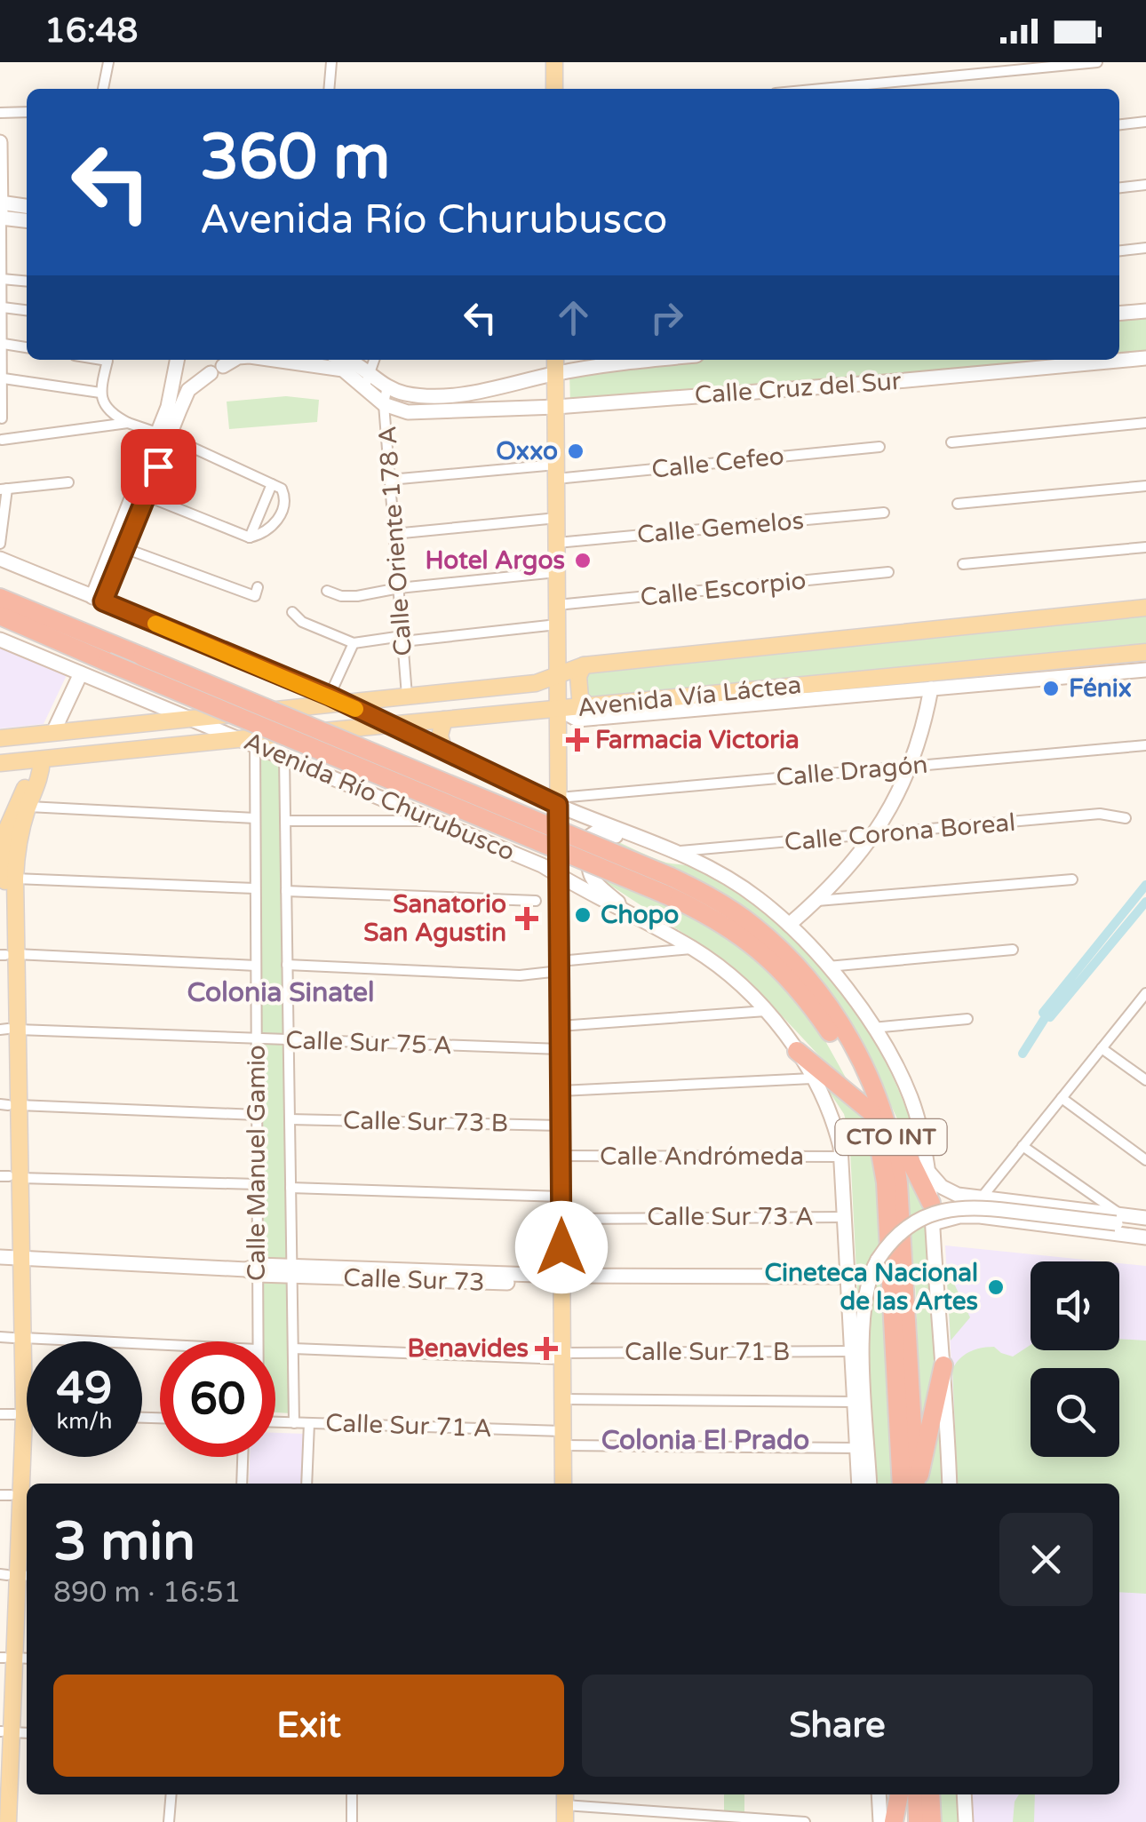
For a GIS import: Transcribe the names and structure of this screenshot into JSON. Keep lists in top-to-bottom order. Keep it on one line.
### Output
{"streets":{"highway":["CTO INT"],"main road":["Avenida Vía Láctea"],"street":["Calle Cruz del Sur","Calle Cefeo","Calle Gemelos","Calle Oriente 178 A","Calle Escorpio","Calle Dragón","Avenida Río Churubusco","Calle Corona Boreal","Calle Sur 75 A","Calle Sur 73 B","Calle Andrómeda","Calle Manuel Gamio","Calle Sur 73 A","Calle Sur 73","Calle Sur 71 B","Calle Sur 71 A"]},"crossings":[["Calle Cruz del Sur","Calle Oriente 178 A"],["Calle Cefeo","Calle Oriente 178 A"],["Calle Oriente 178 A","Avenida Vía Láctea"],["Avenida Vía Láctea","Avenida Río Churubusco"],["Avenida Vía Láctea","CTO INT"],["Calle Dragón","CTO INT"],["Avenida Río Churubusco","Calle Andrómeda"],["Avenida Río Churubusco","Calle Manuel Gamio"],["Avenida Río Churubusco","Calle Sur 73 A"],["Avenida Río Churubusco","Calle Sur 73"],["Avenida Río Churubusco","Calle Sur 71 B"],["Avenida Río Churubusco","Calle Sur 71 A"],["Calle Corona Boreal","CTO INT"],["Calle Sur 75 A","Calle Manuel Gamio"],["Calle Sur 73 B","Calle Manuel Gamio"],["Calle Manuel Gamio","Calle Sur 73"],["Calle Manuel Gamio","Calle Sur 71 B"],["Calle Manuel Gamio","Calle Sur 71 A"]],"districts":["Colonia Sinatel","Colonia El Prado"],"places":{"other":["Oxxo","Hotel Argos","Fénix","Chopo","Cineteca Nacional de las Artes"],"health":["Farmacia Victoria","Sanatorio San Agustin","Benavides"]},"page":{"status":"16:48","turn":["360 m","Avenida Río Churubusco"],"speed":"49 km/h","limit":"60","heading":["3 min","890 m · 16:51"],"buttons":["Exit","Share"]}}
